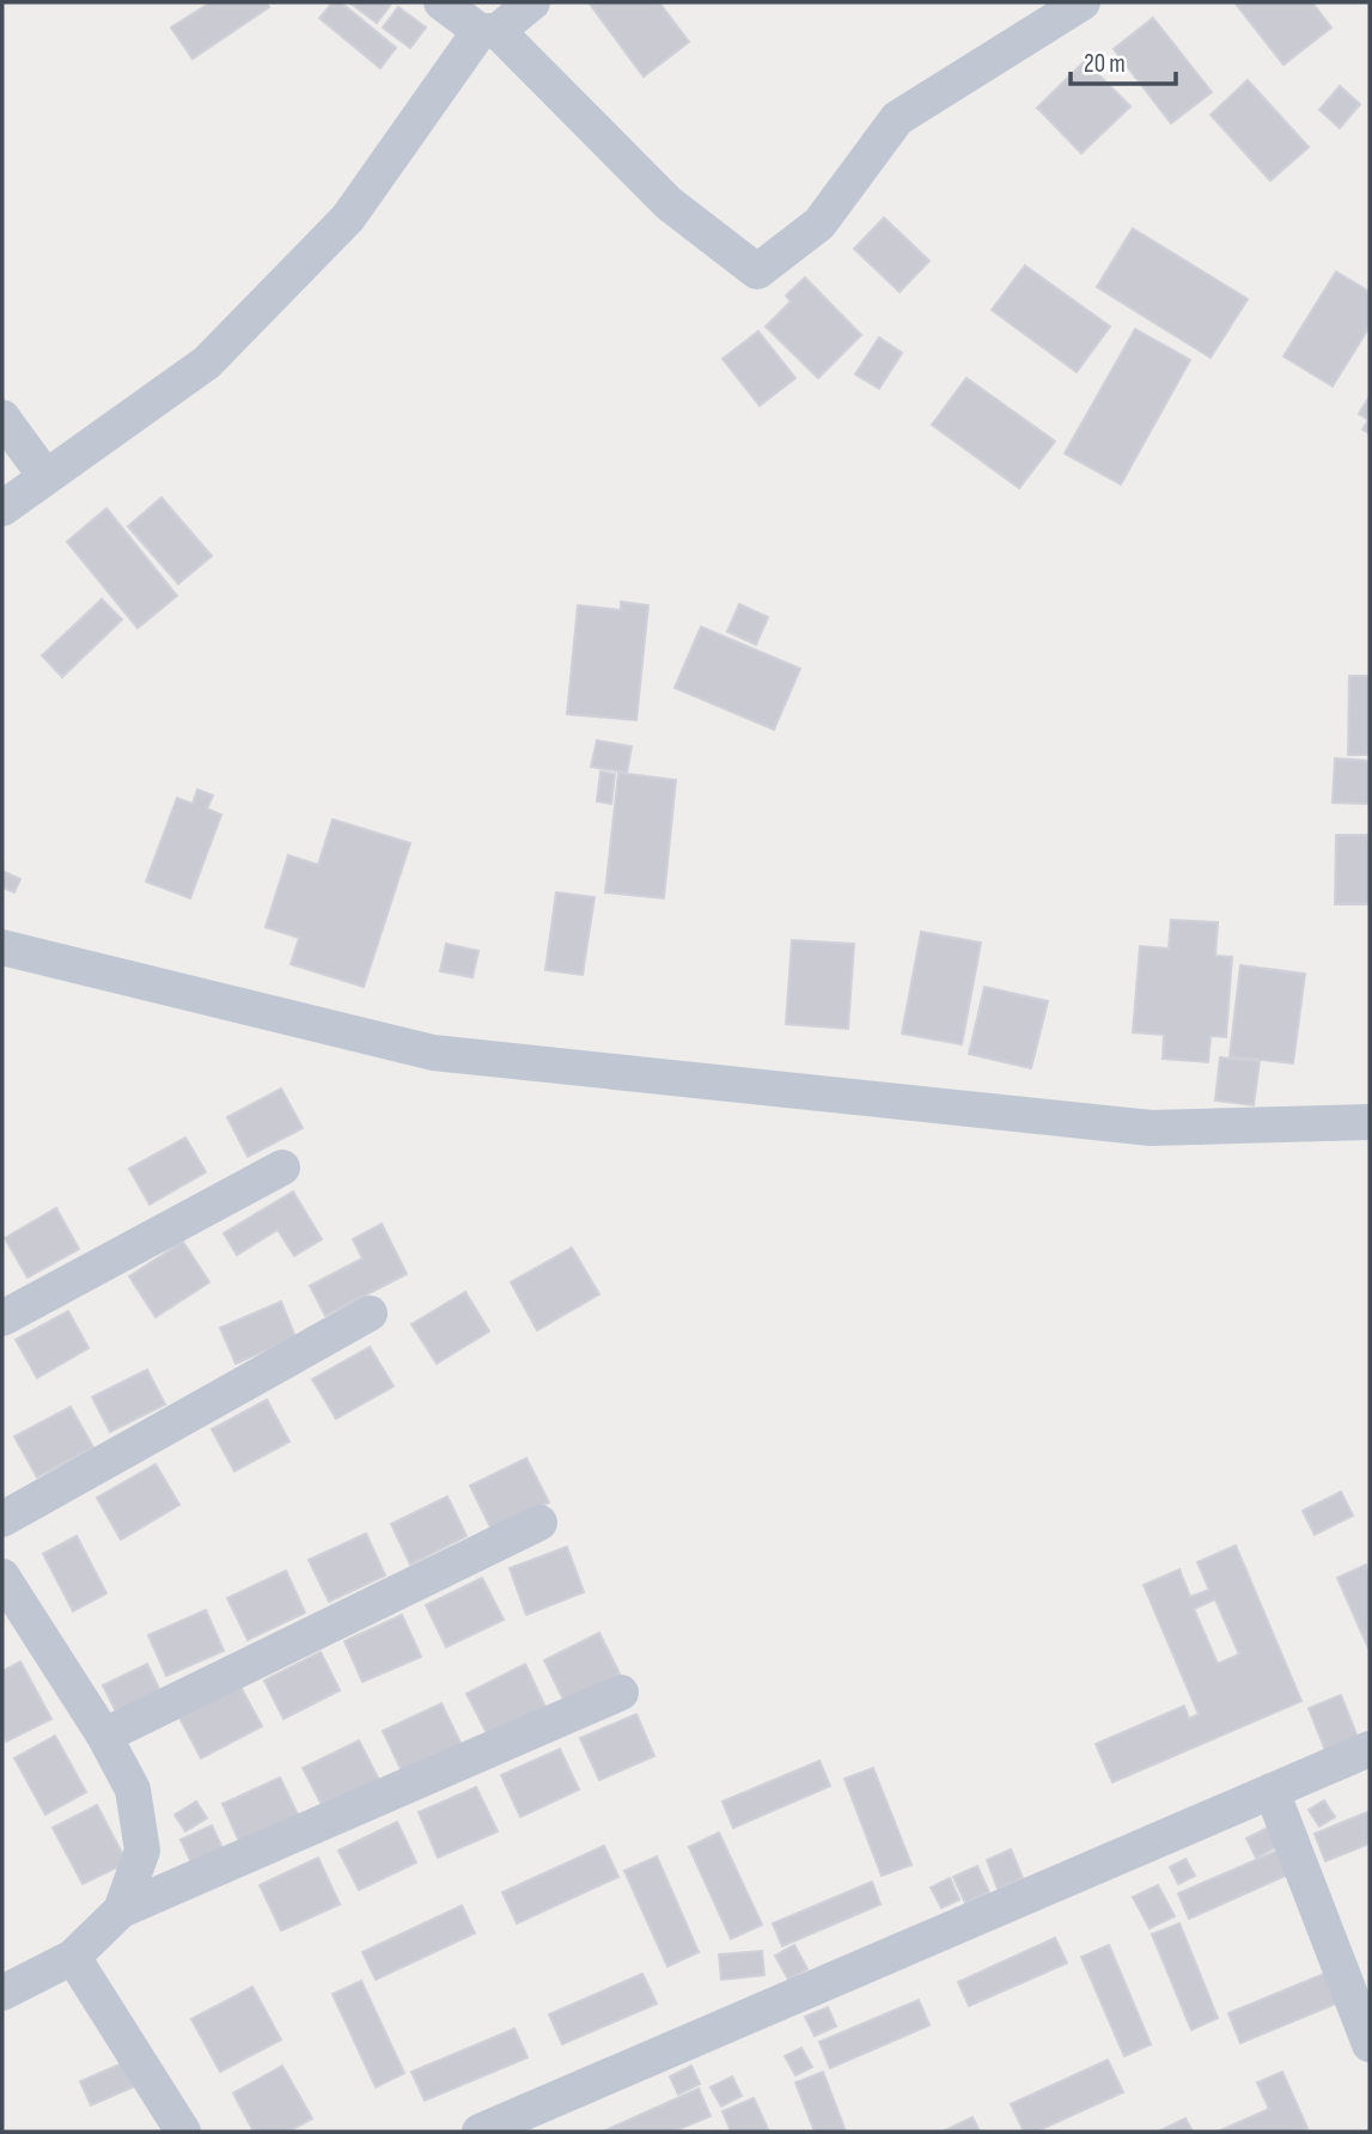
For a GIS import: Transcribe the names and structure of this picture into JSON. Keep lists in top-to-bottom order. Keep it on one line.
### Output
{"scale_bar":"20 m"}
